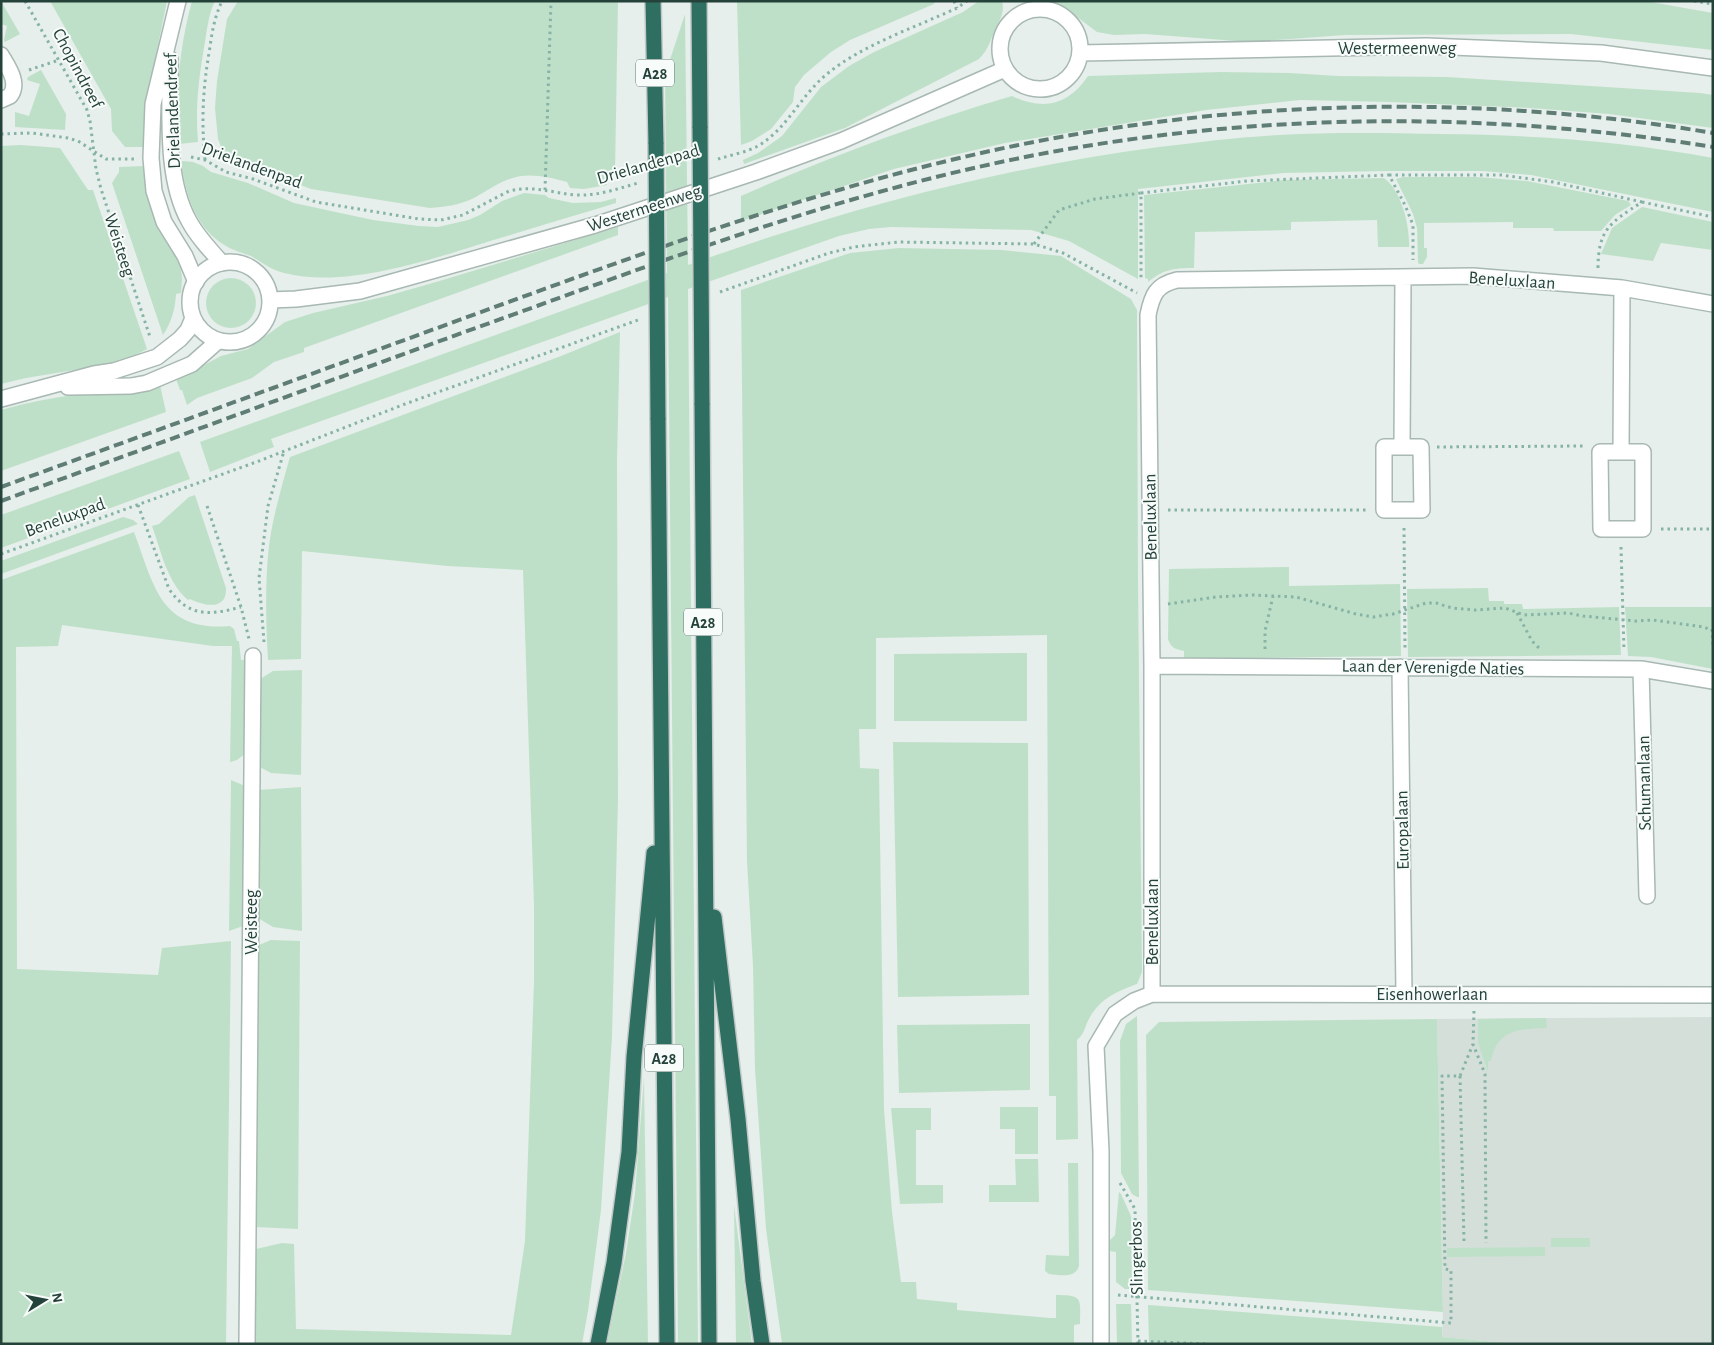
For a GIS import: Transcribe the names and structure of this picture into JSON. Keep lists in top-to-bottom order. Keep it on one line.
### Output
{"streets":{"highway":["A28"],"street":["Westermeenweg","Drielandendreef","Weisteeg","Beneluxlaan","Laan der Verenigde Naties","Schumanlaan","Europalaan","Eisenhowerlaan","Slingerbos"],"path":["Chopindreef","Drielandenpad","Beneluxpad"]},"crossings":[["Westermeenweg","Drielandendreef"],["Chopindreef","Weisteeg"],["Drielandendreef","Drielandenpad"],["Beneluxlaan","Laan der Verenigde Naties"],["Beneluxlaan","Eisenhowerlaan"],["Beneluxlaan","Slingerbos"],["Laan der Verenigde Naties","Schumanlaan"],["Laan der Verenigde Naties","Europalaan"],["Europalaan","Eisenhowerlaan"],["Eisenhowerlaan","Slingerbos"]],"north":"right"}
